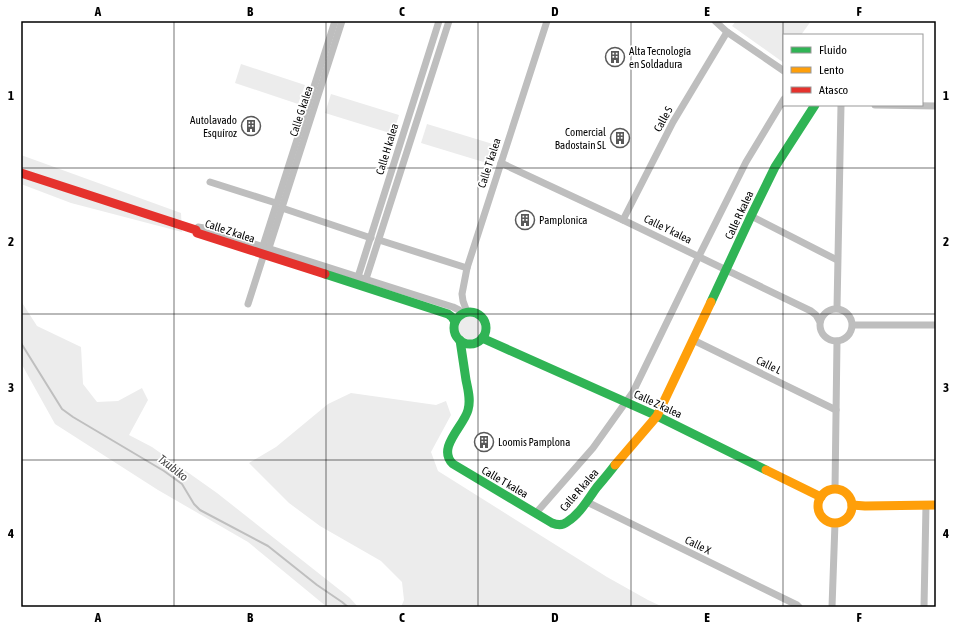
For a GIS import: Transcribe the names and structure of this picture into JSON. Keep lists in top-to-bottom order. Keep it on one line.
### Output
{"streets":{"street":["Calle G kalea","Calle S","Calle H kalea","Calle T kalea","Calle R kalea","Calle Y kalea","Calle Z kalea","Calle L","Calle X"]},"crossings":[["Calle G kalea","Calle Z kalea"],["Calle S","Calle Y kalea"],["Calle H kalea","Calle Z kalea"],["Calle T kalea","Calle R kalea"],["Calle T kalea","Calle Y kalea"],["Calle T kalea","Calle Z kalea"],["Calle R kalea","Calle Y kalea"],["Calle R kalea","Calle Z kalea"],["Calle R kalea","Calle L"],["Calle R kalea","Calle X"]],"water":["Txubiko"],"places":{"building":["Alta Tecnología en Soldadura","Autolavado Esquíroz","Comercial Badostain SL","Pamplonica","Loomis Pamplona"]},"legend":["Fluido","Lento","Atasco"],"grid":{"columns":["A","B","C","D","E","F"],"rows":["1","2","3","4"]}}
